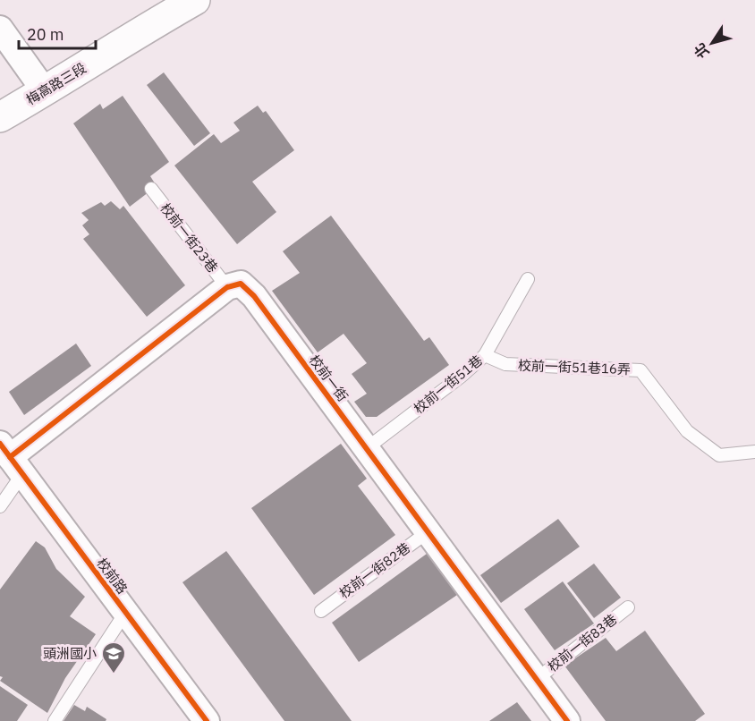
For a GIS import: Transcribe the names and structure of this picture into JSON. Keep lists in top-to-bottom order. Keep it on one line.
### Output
{"streets":{"street":["梅高路三段","校前一街","校前路"],"lane":["校前一街23巷","校前一街51巷16弄","校前一街51巷","校前一街82巷","校前一街83巷"]},"crossings":[["校前一街23巷","校前一街"],["校前一街51巷16弄","校前一街51巷"],["校前一街","校前一街51巷"],["校前一街","校前一街82巷"],["校前一街","校前一街83巷"]],"places":{"school or university":["頭洲國小"]},"scale_bar":"20 m","north":"bottom left"}
